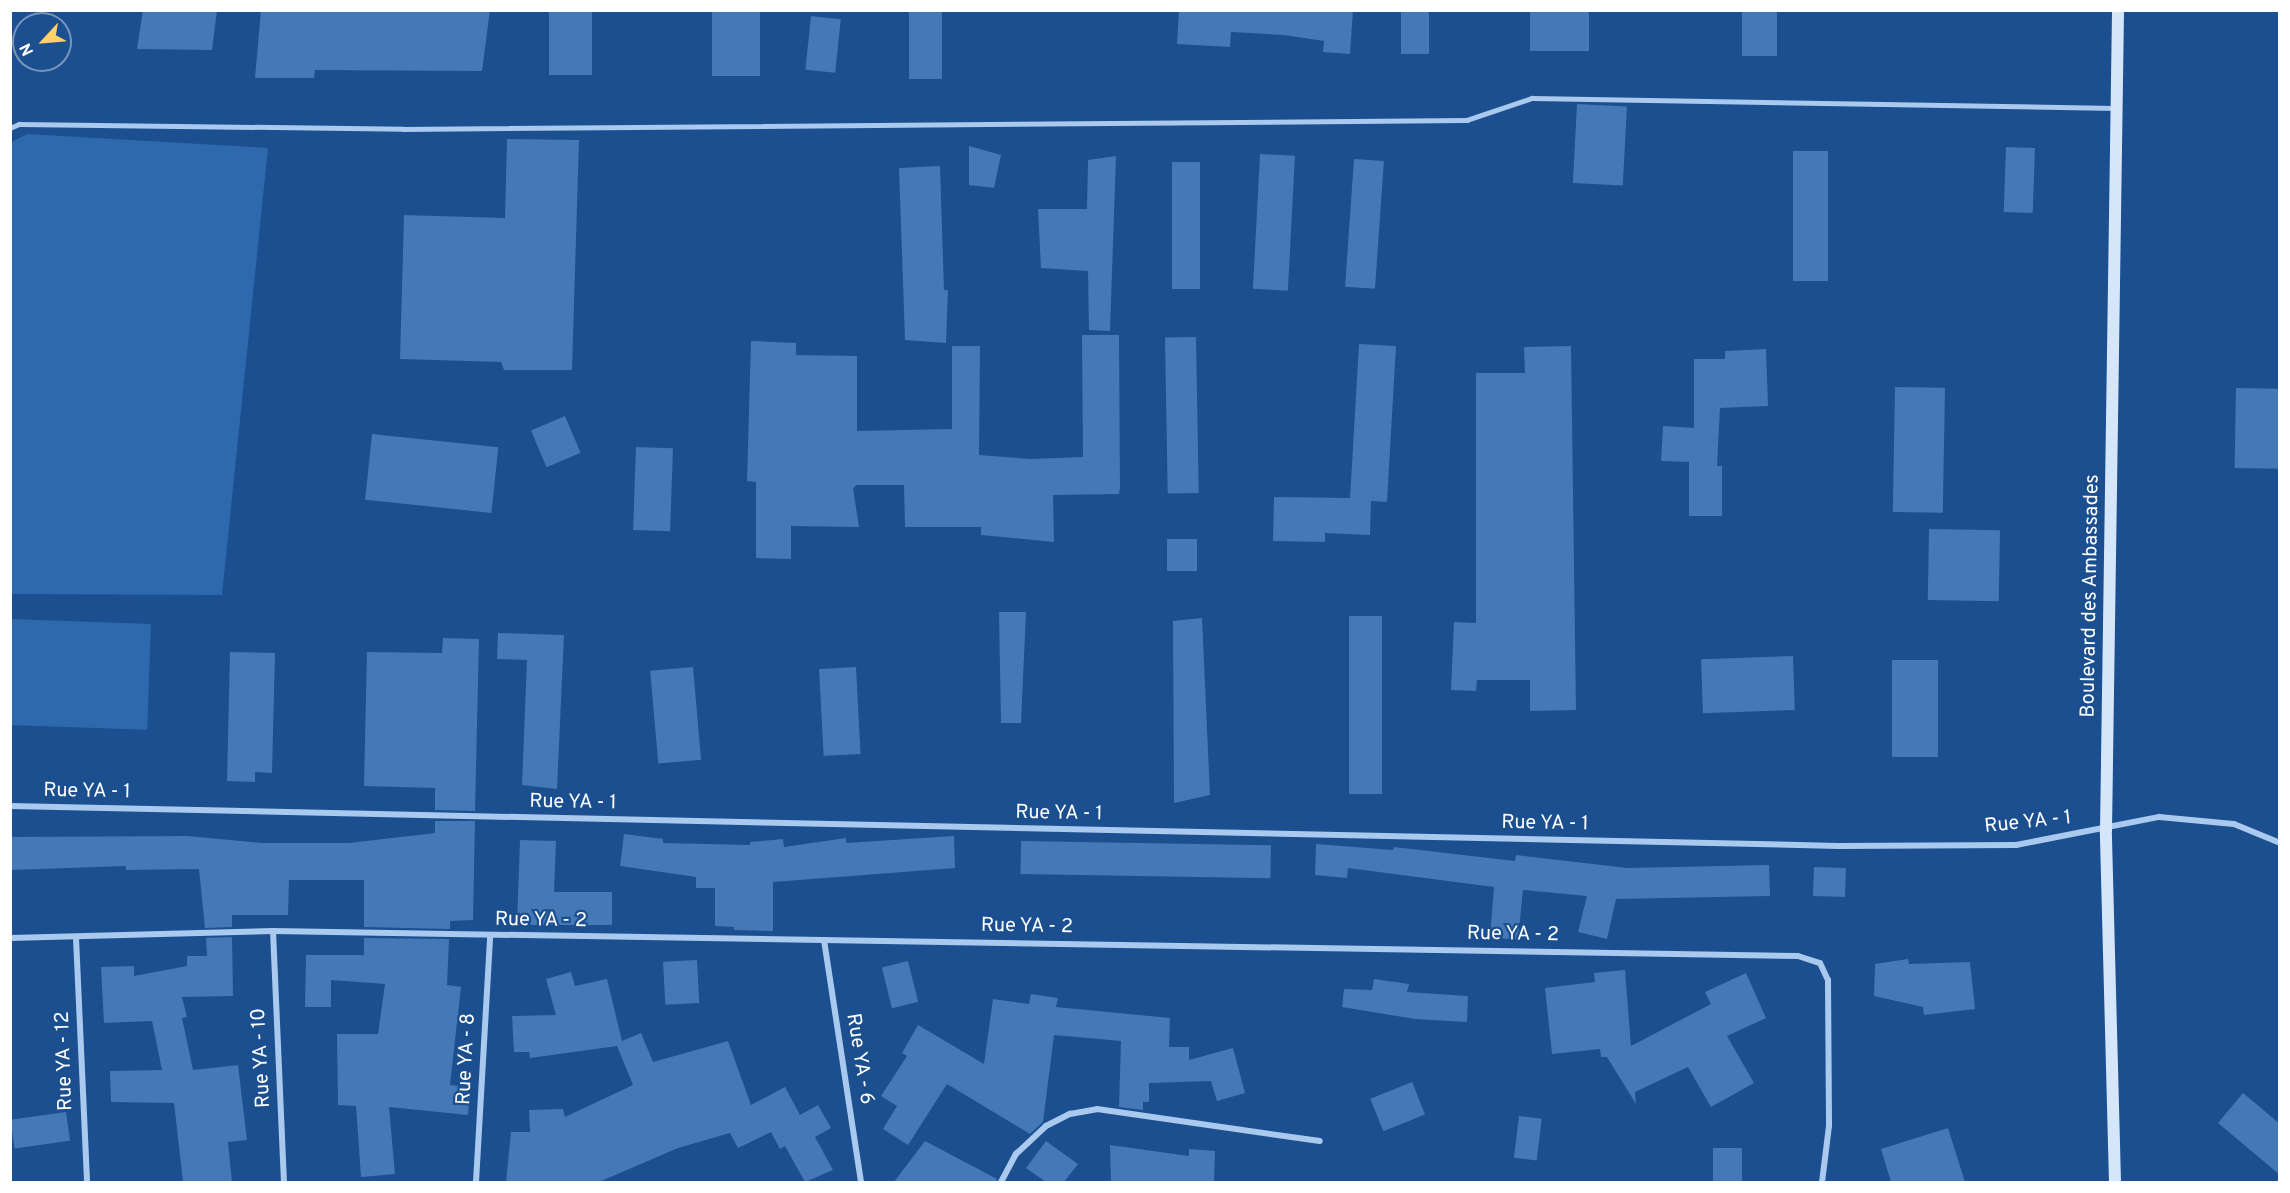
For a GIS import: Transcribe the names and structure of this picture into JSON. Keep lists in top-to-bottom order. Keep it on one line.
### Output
{"streets":{"main road":["Boulevard des Ambassades"],"street":["Rue YA - 1","Rue YA - 2","Rue YA - 10","Rue YA - 8","Rue YA - 6","Rue YA - 12"]},"crossings":[["Boulevard des Ambassades","Rue YA - 1"],["Rue YA - 2","Rue YA - 10"],["Rue YA - 2","Rue YA - 8"],["Rue YA - 2","Rue YA - 6"],["Rue YA - 2","Rue YA - 12"]],"north":"bottom left"}
